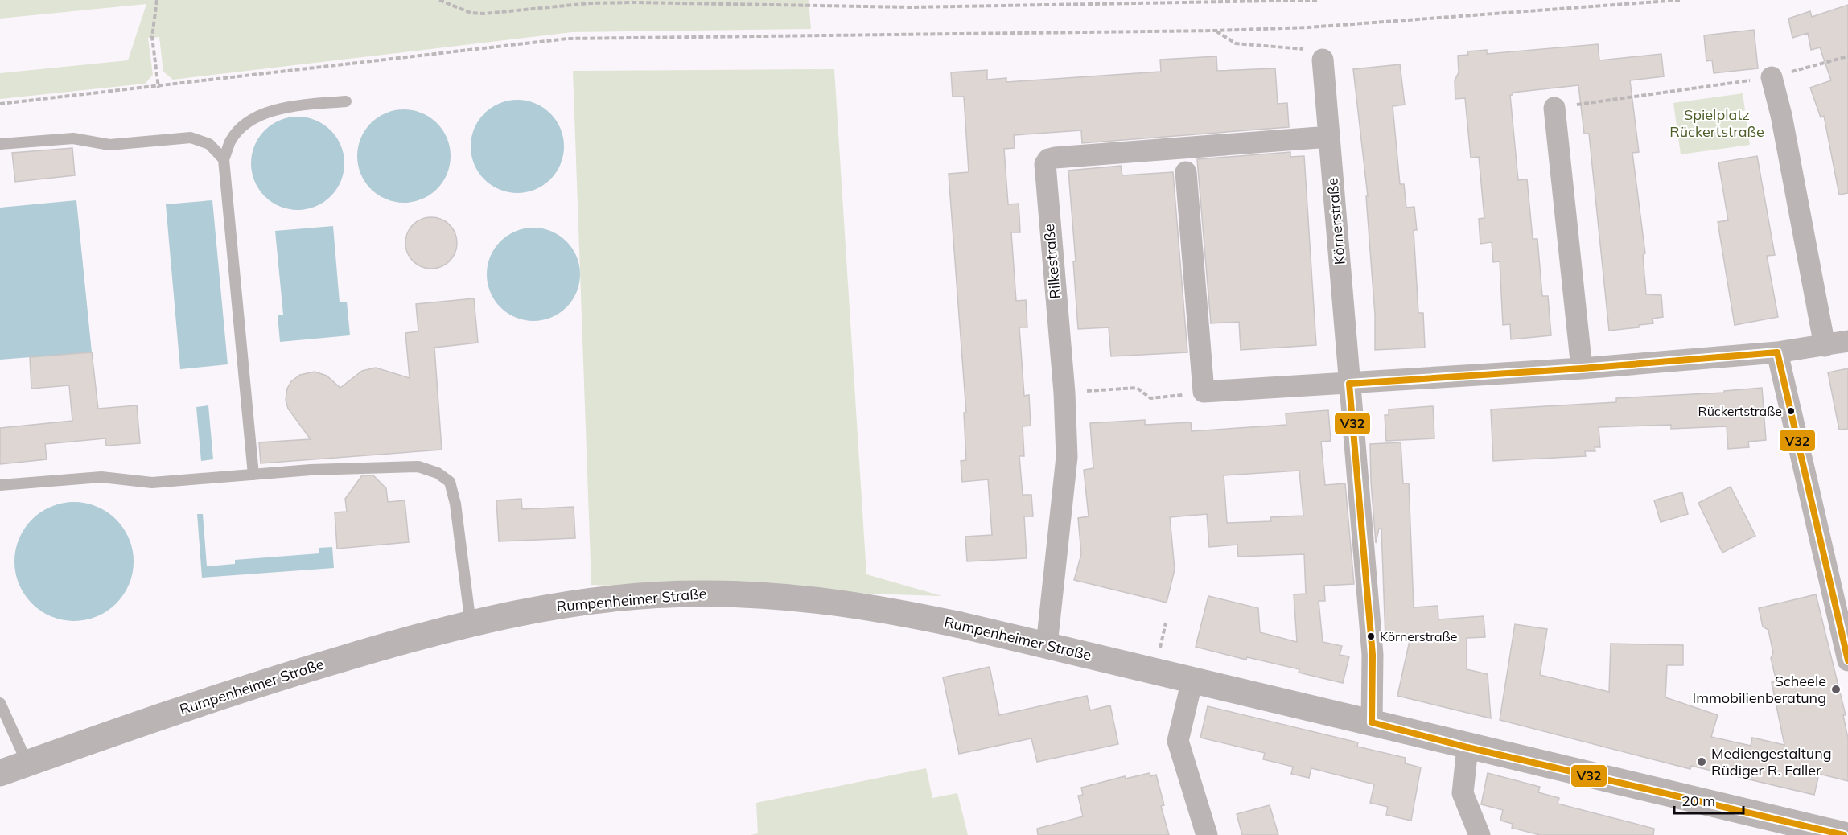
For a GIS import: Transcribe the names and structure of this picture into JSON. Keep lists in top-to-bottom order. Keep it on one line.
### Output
{"streets":{"street":["Körnerstraße","Rilkestraße","Rumpenheimer Straße"]},"crossings":[["Körnerstraße","Rilkestraße"],["Körnerstraße","Rumpenheimer Straße"],["Rilkestraße","Rumpenheimer Straße"]],"parks":["Spielplatz Rückertstraße"],"places":["Rückertstraße","Körnerstraße","Scheele Immobilienberatung","Mediengestaltung Rüdiger R. Faller"],"lines":["transit line V32"],"scale_bar":"20 m"}
